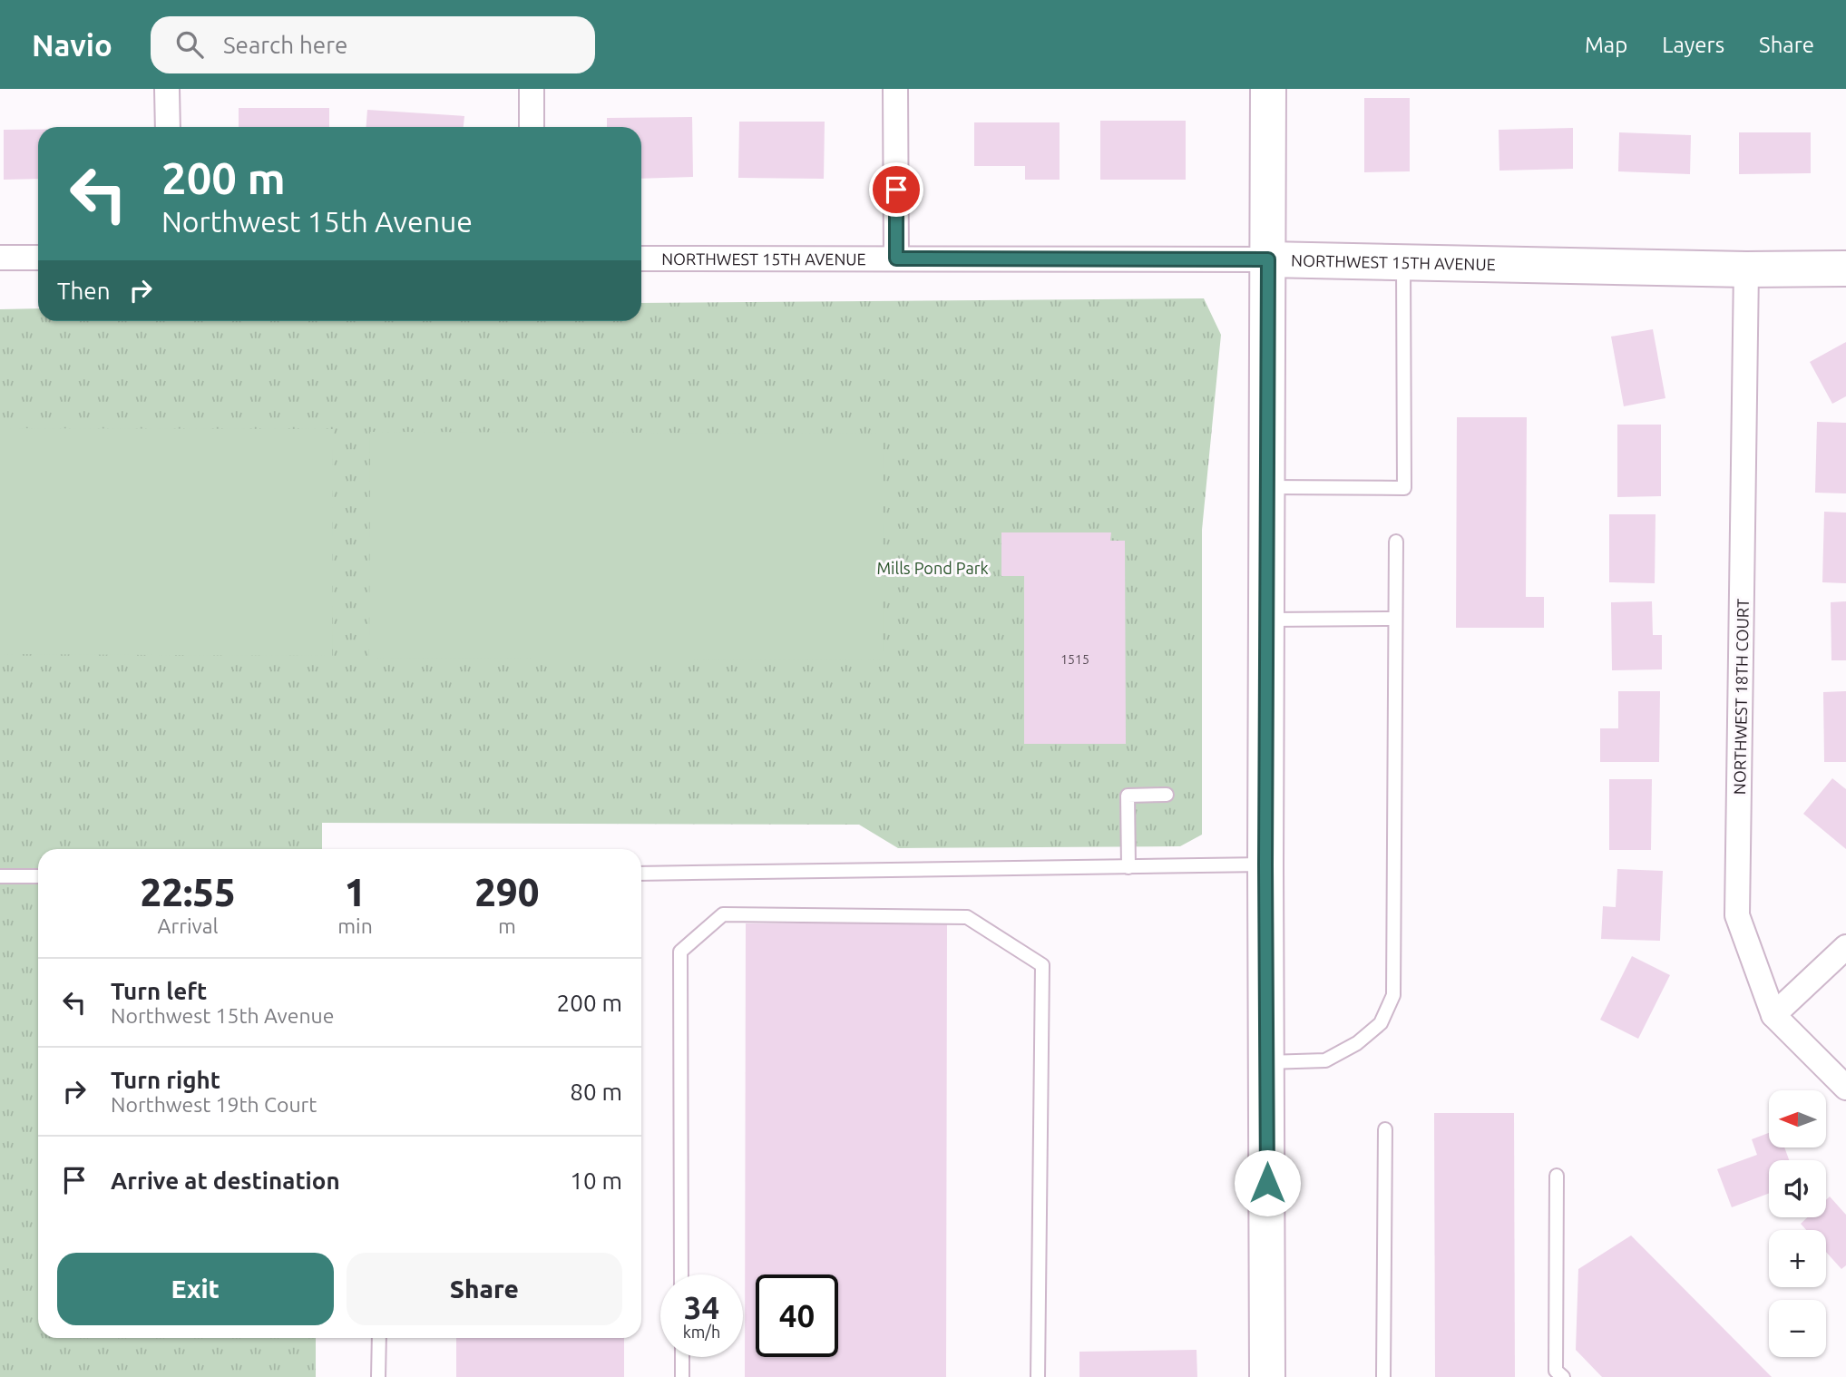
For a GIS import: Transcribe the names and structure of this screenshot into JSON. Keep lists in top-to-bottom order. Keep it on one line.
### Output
{"streets":{"street":["NORTHWEST 15TH AVENUE","NORTHWEST 18TH COURT"]},"crossings":[["NORTHWEST 15TH AVENUE","NORTHWEST 18TH COURT"]],"parks":["Mills Pond Park"],"house_numbers":["1515"],"north":"left","page":{"header":"Navio","search":"Search here","nav":["Map","Layers","Share"],"turn":["200 m","Northwest 15th Avenue"],"then":"Then","eta":["22:55","Arrival","1","min","290","m"],"list":[{"name":"Turn left","note":"Northwest 15th Avenue","value":"200 m"},{"name":"Turn right","note":"Northwest 19th Court","value":"80 m"},{"name":"Arrive at destination","value":"10 m"}],"map_buttons":["+","−"],"buttons":["Exit","Share"],"speed":"34 km/h","limit":"40"}}
